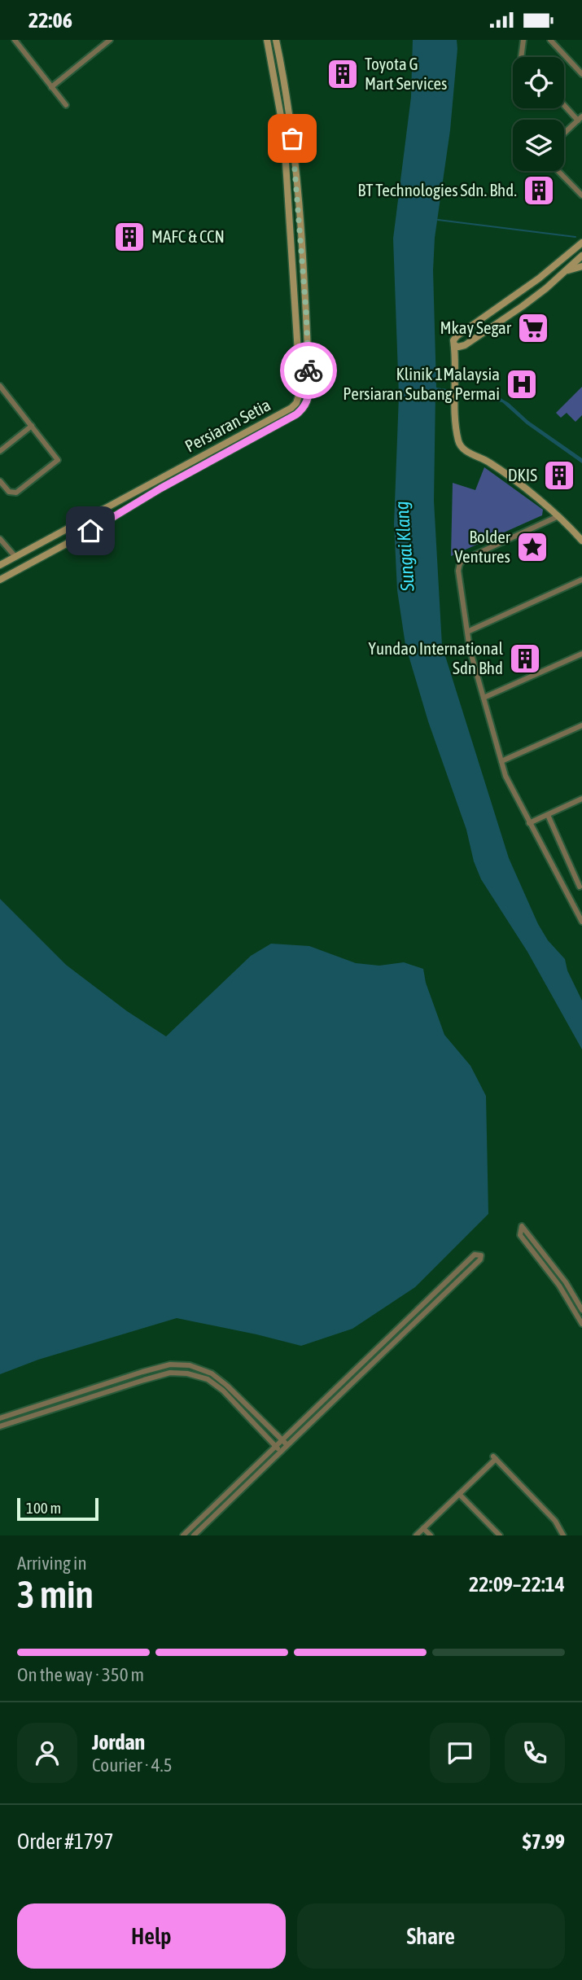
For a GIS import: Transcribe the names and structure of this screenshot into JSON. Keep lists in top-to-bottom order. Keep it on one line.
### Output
{"streets":{"street":["Persiaran Setia"]},"water":["Sungai Klang"],"places":{"building":["Toyota G Mart Services","BT Technologies Sdn. Bhd.","MAFC & CCN","DKIS","Yundao International Sdn Bhd"],"supermarket":["Mkay Segar"],"hospital":["Klinik 1Malaysia Persiaran Subang Permai"],"place":["Bolder Ventures"]},"scale_bar":"100 m","page":{"status":"22:06","scale":"100 m","heading":["3 min","Arriving in","22:09–22:14"],"panel":["Jordan","Courier · 4.5","Order #1797","$7.99"],"bar":"On the way · 350 m","buttons":["Help","Share"]}}
